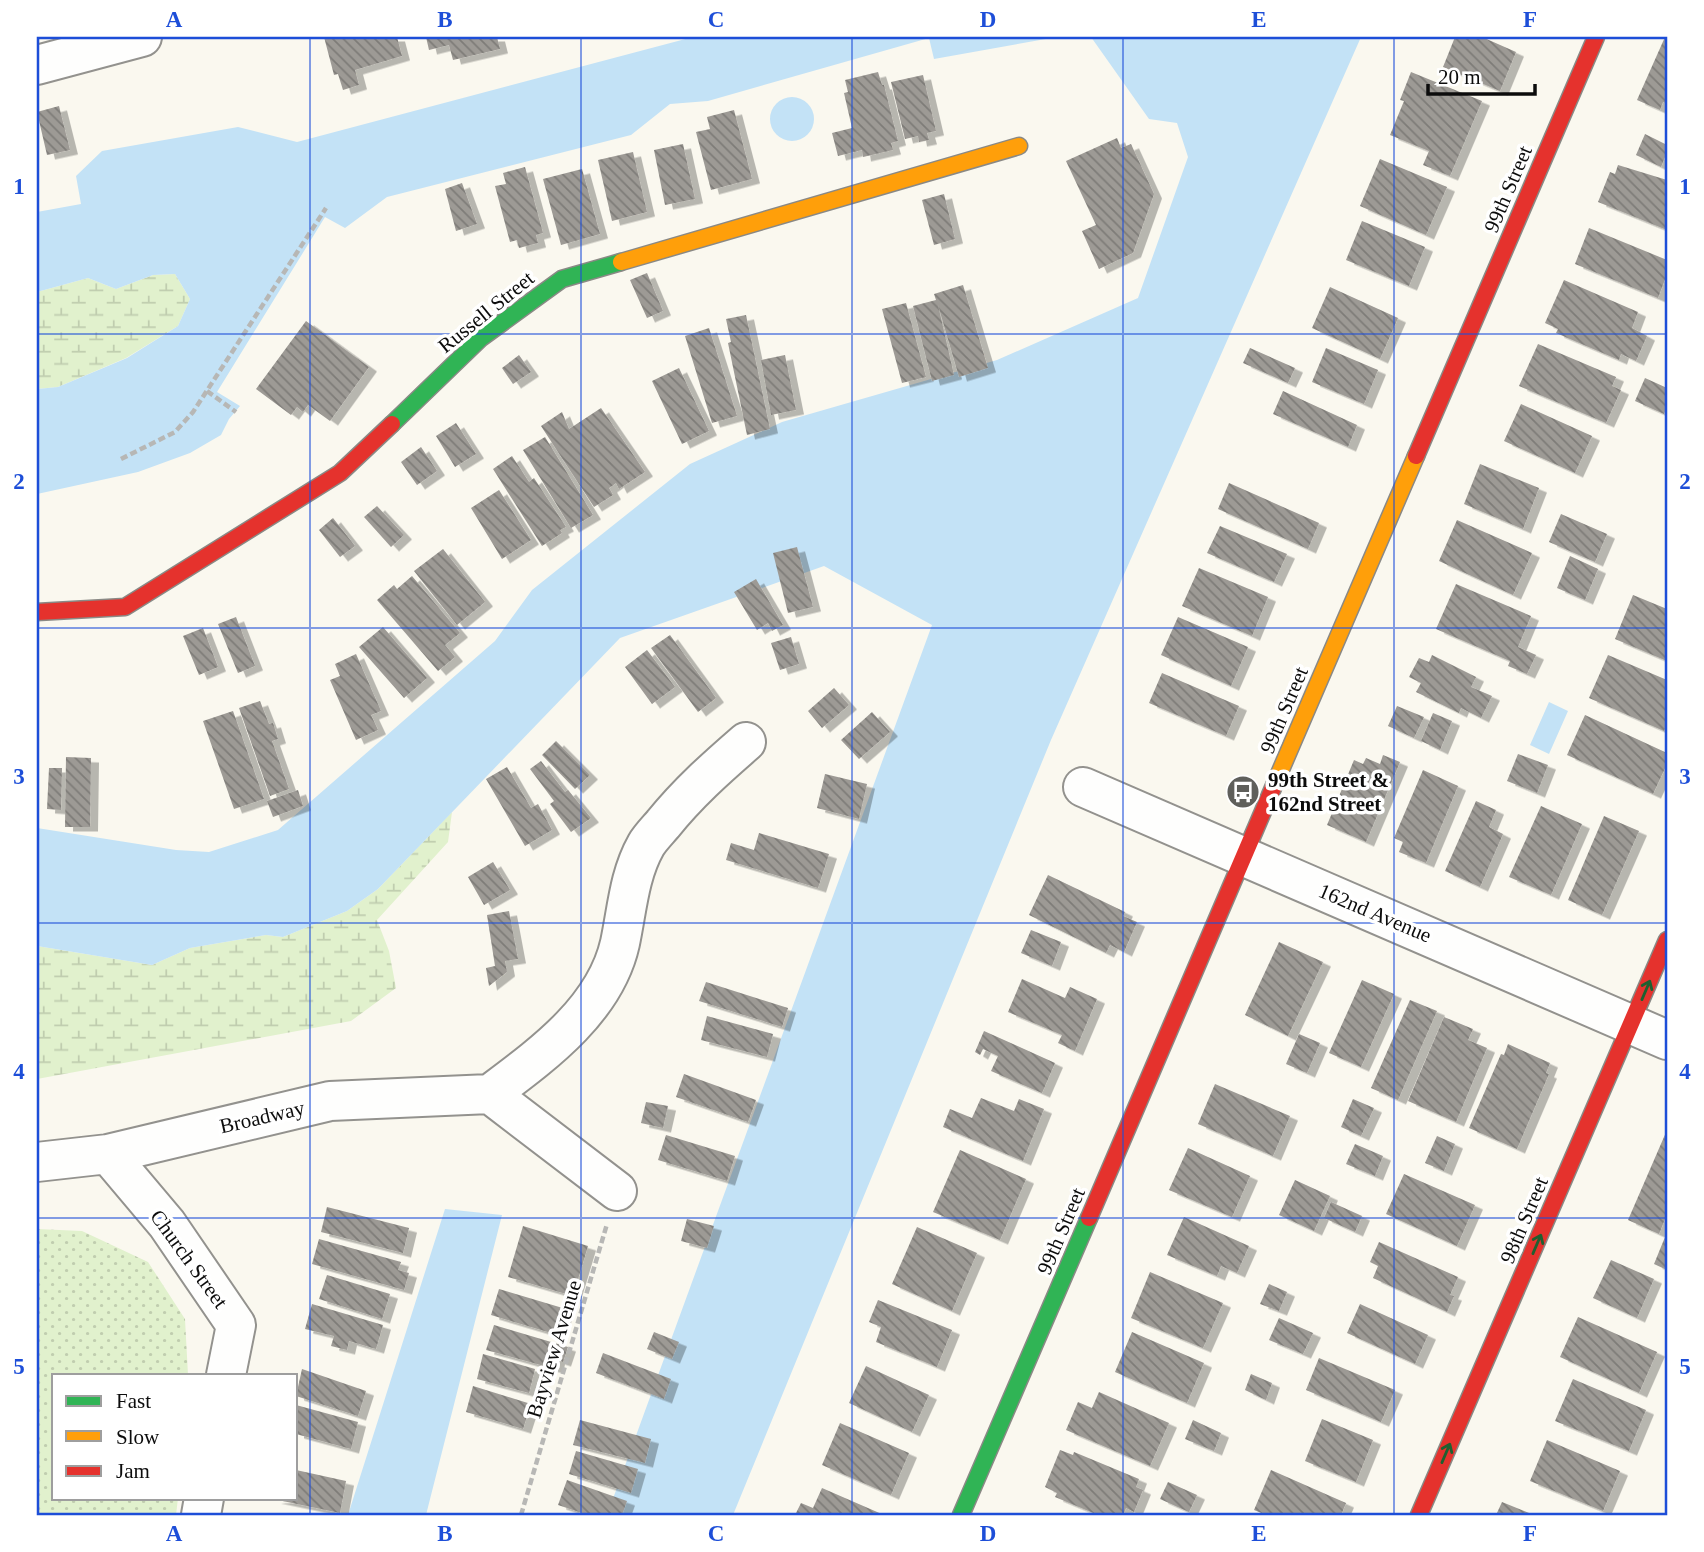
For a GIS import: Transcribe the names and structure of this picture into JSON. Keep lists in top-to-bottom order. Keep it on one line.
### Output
{"streets":{"street":["99th Street","Russell Street","162nd Avenue","Broadway","98th Street","Church Street"],"path":["Bayview Avenue"]},"crossings":[["99th Street","162nd Avenue"],["162nd Avenue","98th Street"],["Broadway","Church Street"]],"one_way":["98th Street"],"places":{"bus stop":["99th Street & 162nd Street"]},"legend":["Fast","Slow","Jam"],"scale_bar":"20 m","grid":{"columns":["A","B","C","D","E","F"],"rows":["1","2","3","4","5"]}}
